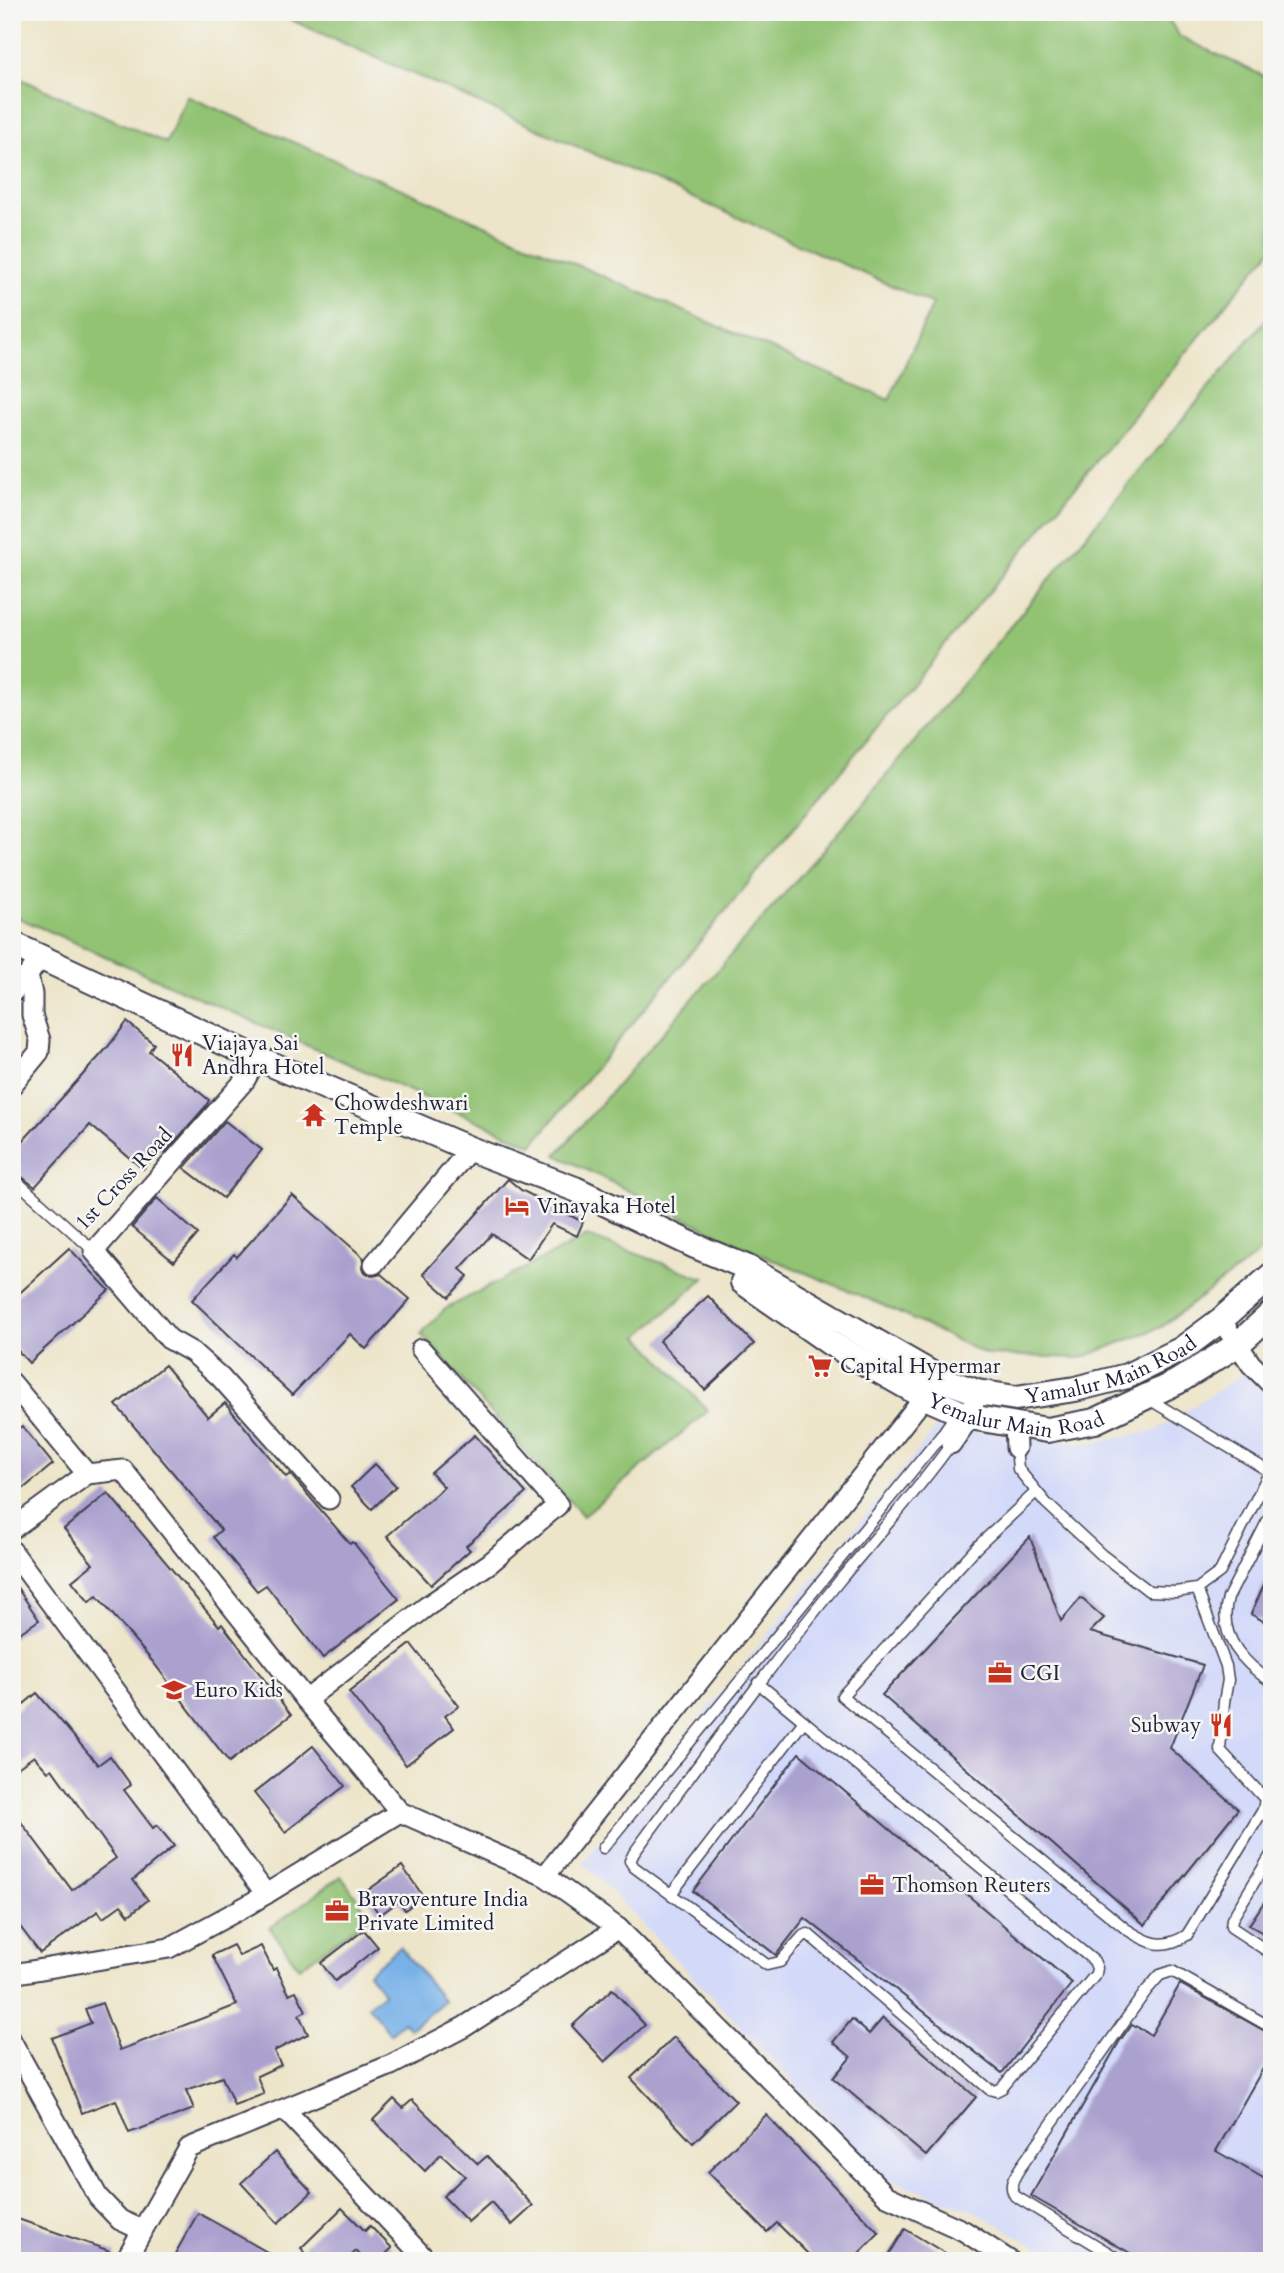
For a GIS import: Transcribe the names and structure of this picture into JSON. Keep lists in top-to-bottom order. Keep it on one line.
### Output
{"streets":{"street":["1st Cross Road","Yamalur Main Road","Yemalur Main Road"]},"crossings":[["Yamalur Main Road","Yemalur Main Road"]],"places":{"restaurant":["Viajaya Sai Andhra Hotel","Subway"],"temple":["Chowdeshwari Temple"],"hotel":["Vinayaka Hotel"],"supermarket":["Capital Hypermar"],"office":["CGI","Thomson Reuters","Bravoventure India Private Limited"],"school or university":["Euro Kids"]}}
